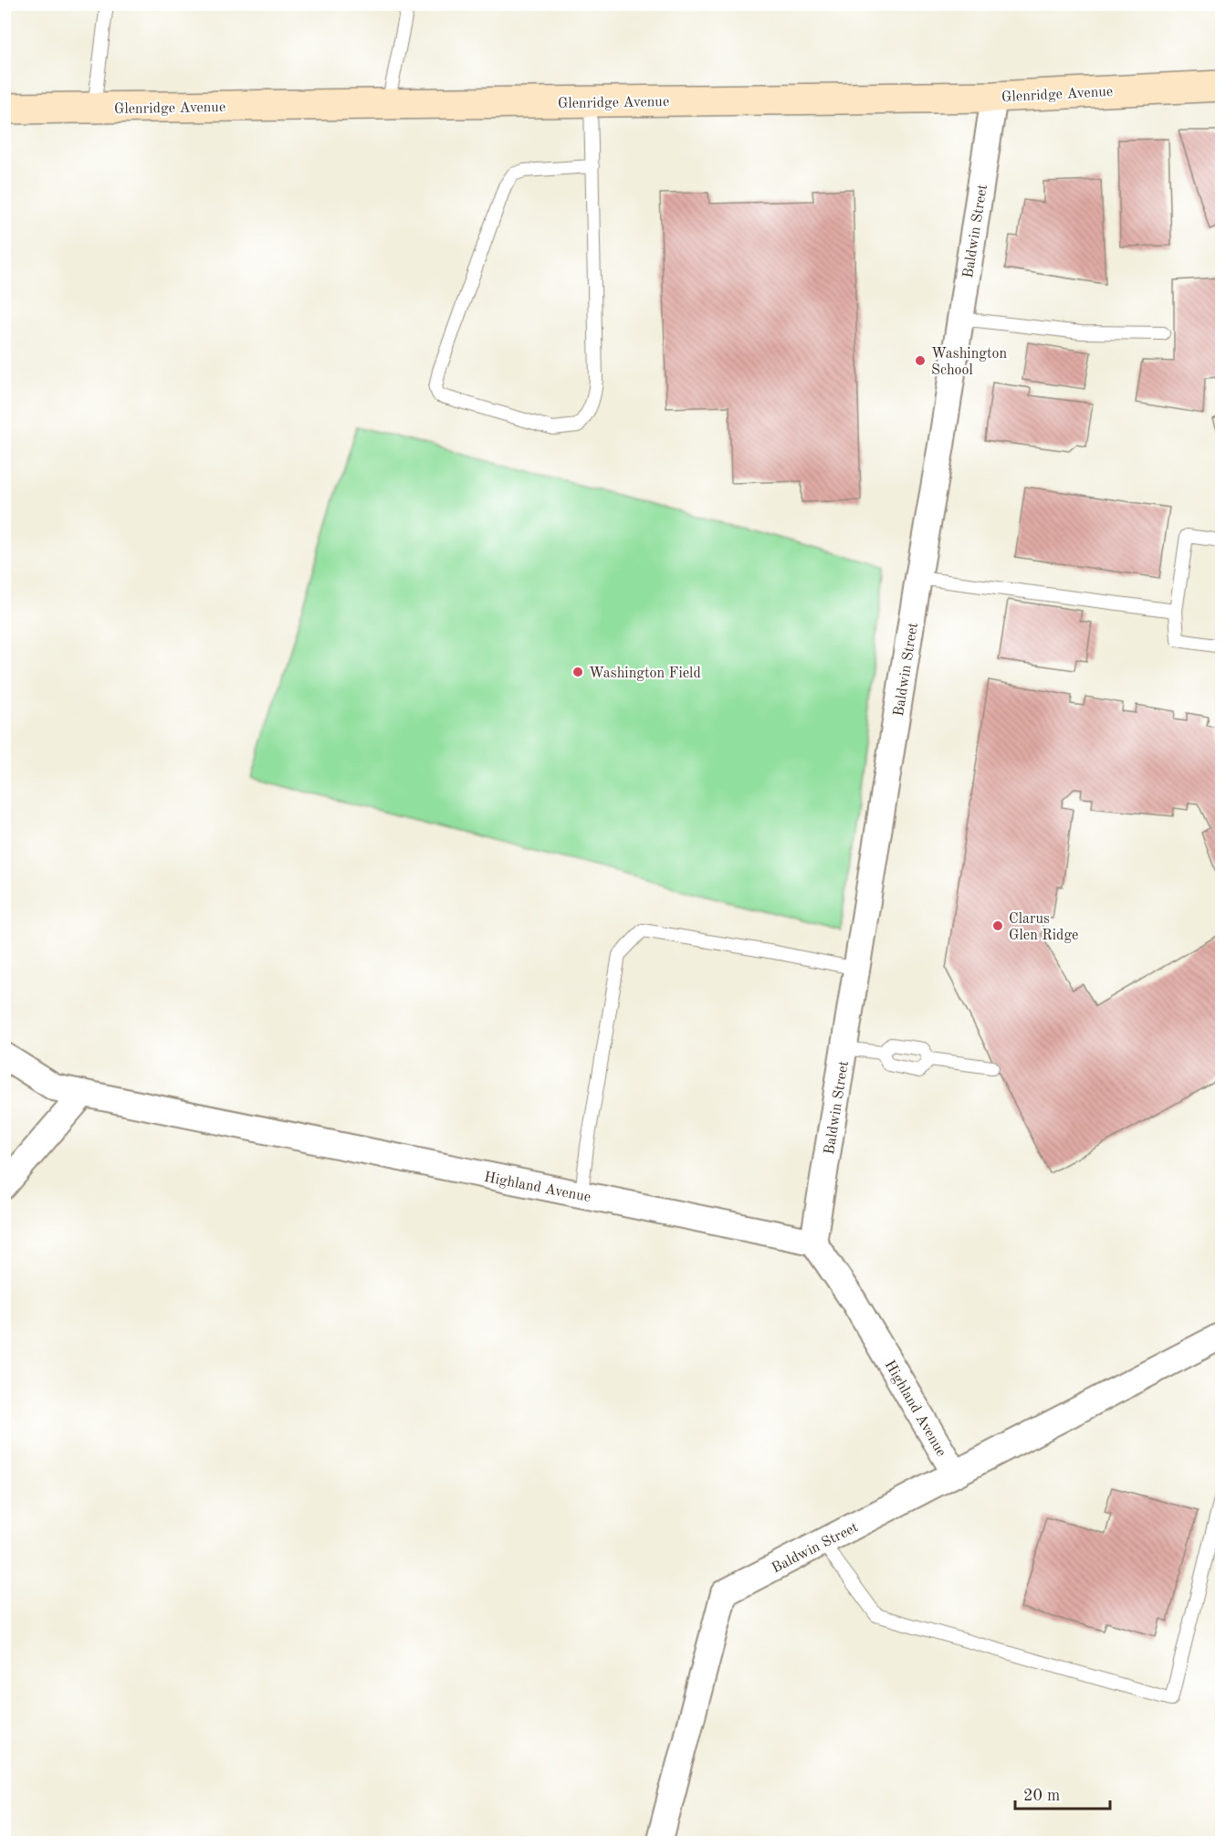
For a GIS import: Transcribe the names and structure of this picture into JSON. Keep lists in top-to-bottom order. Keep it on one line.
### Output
{"streets":{"street":["Glenridge Avenue","Baldwin Street","Highland Avenue"]},"crossings":[["Glenridge Avenue","Baldwin Street"],["Baldwin Street","Highland Avenue"]],"places":["Washington School","Washington Field","Clarus Glen Ridge"],"scale_bar":"20 m"}
